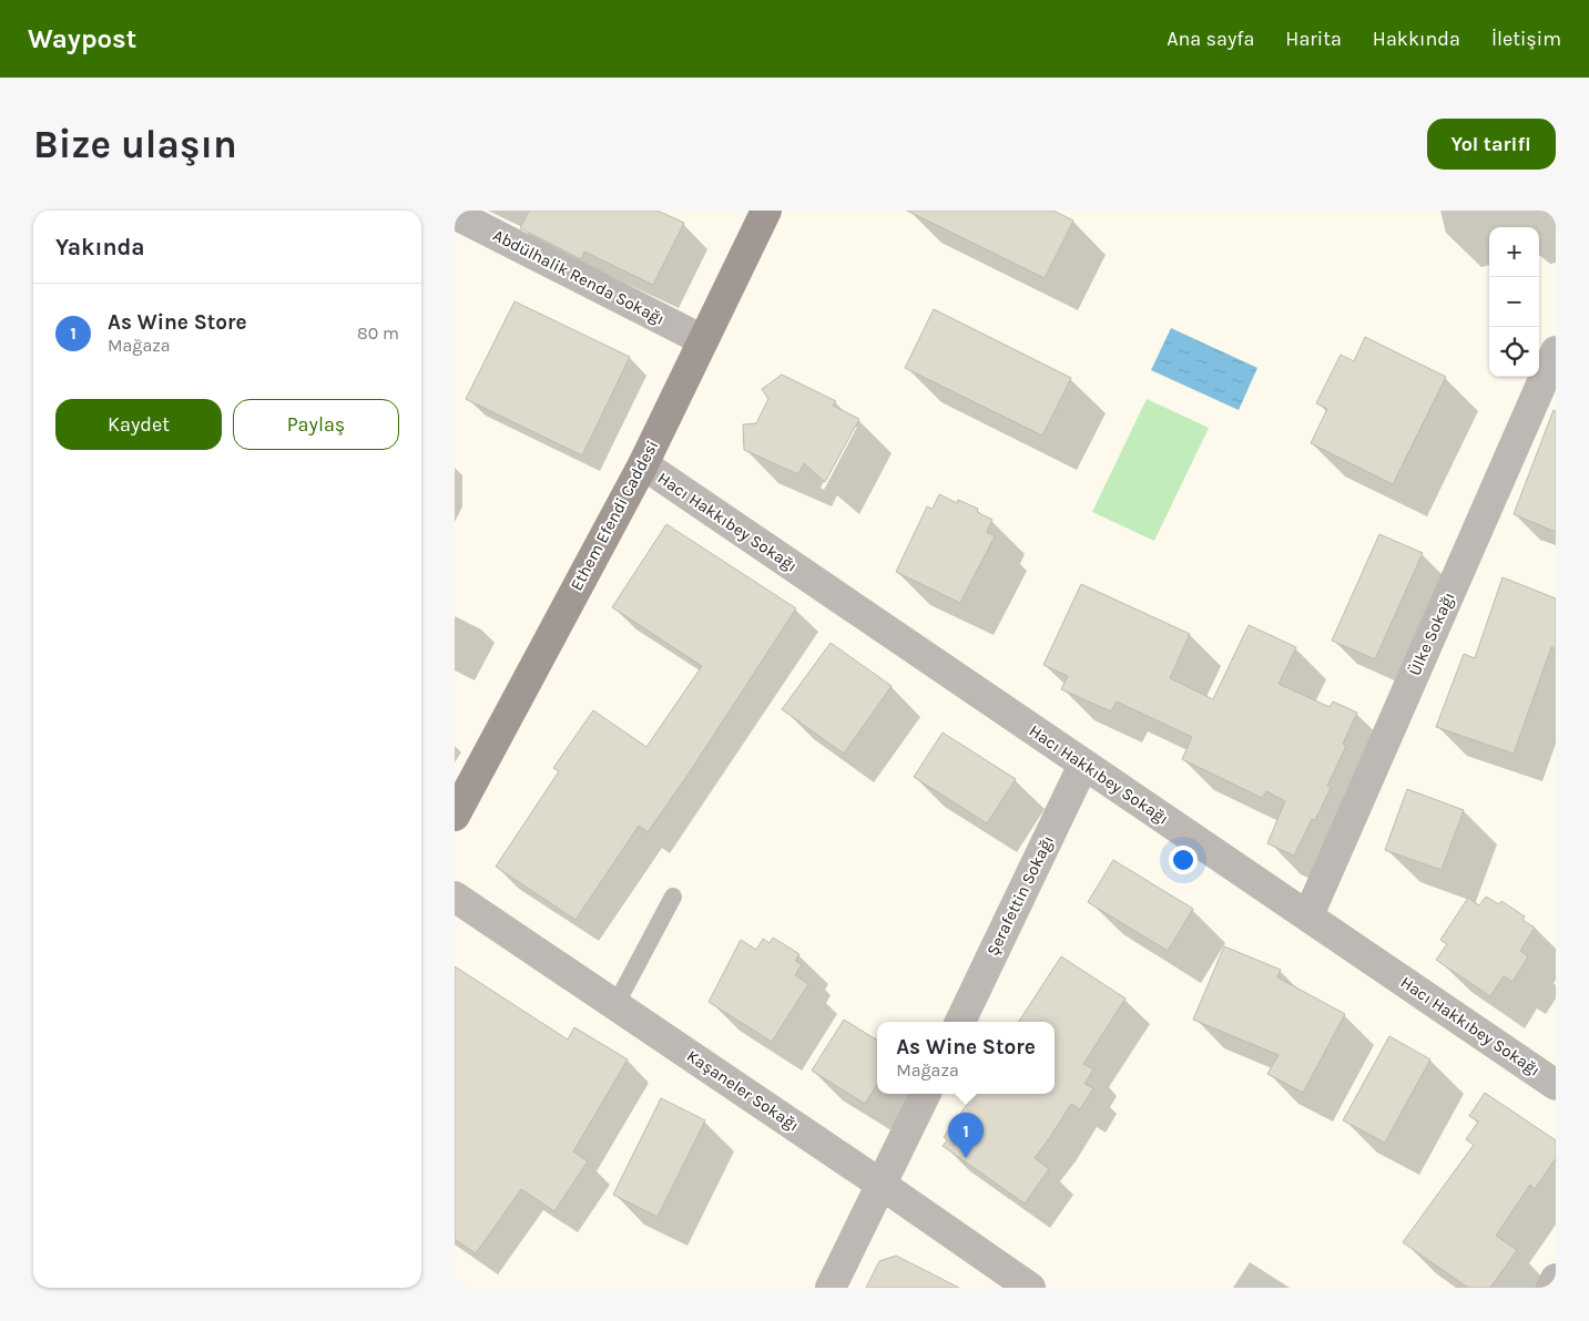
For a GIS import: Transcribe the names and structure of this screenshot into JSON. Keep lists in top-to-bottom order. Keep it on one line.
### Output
{"streets":{"main road":["Ethem Efendi Caddesi"],"street":["Abdülhalik Renda Sokağı","Hacı Hakkıbey Sokağı","Ülke Sokağı","Şerafettin Sokağı","Kaşaneler Sokağı"]},"crossings":[["Abdülhalik Renda Sokağı","Ethem Efendi Caddesi"],["Ethem Efendi Caddesi","Hacı Hakkıbey Sokağı"],["Hacı Hakkıbey Sokağı","Ülke Sokağı"],["Hacı Hakkıbey Sokağı","Şerafettin Sokağı"]],"page":{"header":"Waypost","nav":["Ana sayfa","Harita","Hakkında","İletişim"],"buttons":["Yol tarifi",["Kaydet","Paylaş"]],"title":"Bize ulaşın","heading":"Yakında","map_buttons":["+","−"],"list":[{"mark":"1","name":"As Wine Store","note":"Mağaza","value":"80 m"}],"popup":["As Wine Store","Mağaza"],"pins":"1"}}
